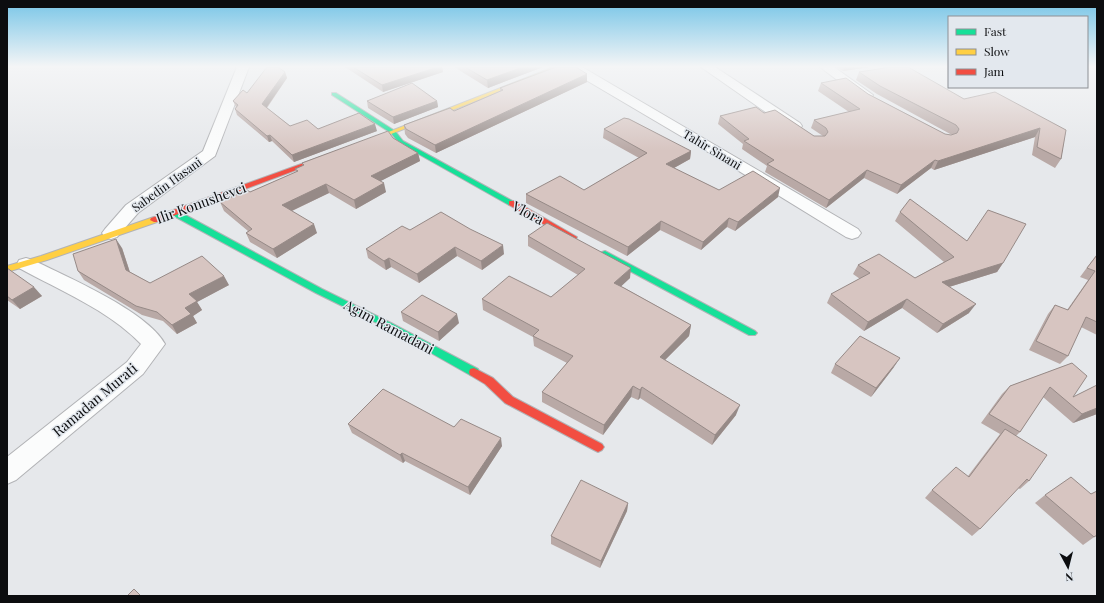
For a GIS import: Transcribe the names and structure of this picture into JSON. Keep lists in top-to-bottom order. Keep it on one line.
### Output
{"streets":{"street":["Tahir Sinani","Sabedin Hasani","Ilir Konushevci","Vlora","Agim Ramadani","Ramadan Murati"]},"crossings":[["Sabedin Hasani","Ilir Konushevci"],["Ilir Konushevci","Agim Ramadani"],["Ilir Konushevci","Ramadan Murati"]],"legend":["Fast","Slow","Jam"],"north":"bottom"}
